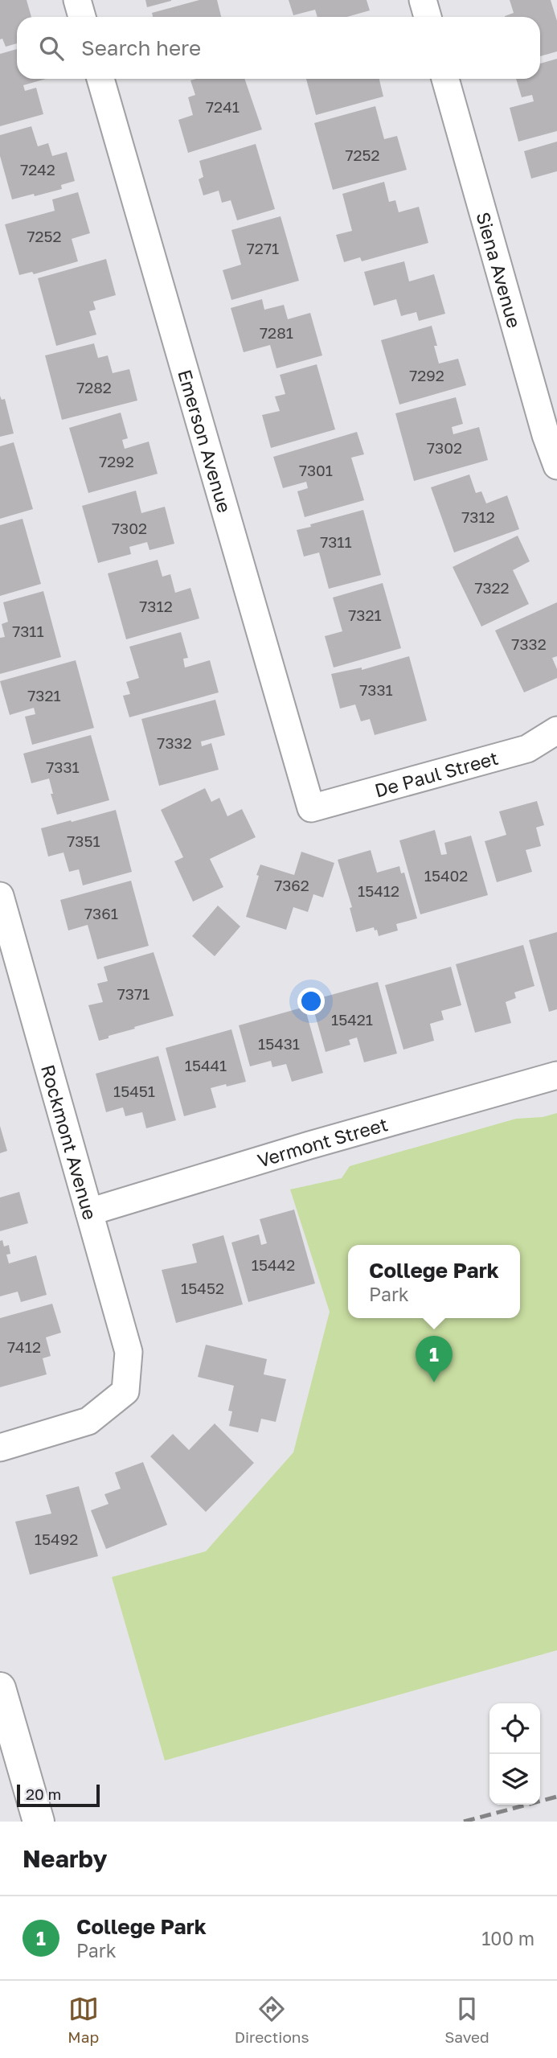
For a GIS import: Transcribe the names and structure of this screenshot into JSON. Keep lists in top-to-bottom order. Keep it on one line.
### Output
{"streets":{"street":["Siena Avenue","Emerson Avenue","De Paul Street","Vermont Street","Rockmont Avenue"]},"crossings":[["Emerson Avenue","De Paul Street"],["Vermont Street","Rockmont Avenue"]],"house_numbers":["7241","7252","7242","7252","7271","7281","7292","7282","7302","7292","7301","7312","7302","7311","7322","7312","7321","7311","7332","7331","7321","7332","7331","7351","15402","7362","15412","7361","7371","15421","15431","15441","15451","15442","15452","7412","15492"],"scale_bar":"20 m","page":{"search":"Search here","popup":["College Park","Park"],"pins":"1","scale":"20 m","heading":"Nearby","list":[{"mark":"1","name":"College Park","note":"Park","value":"100 m"}],"nav":["Map","Directions","Saved"]}}
